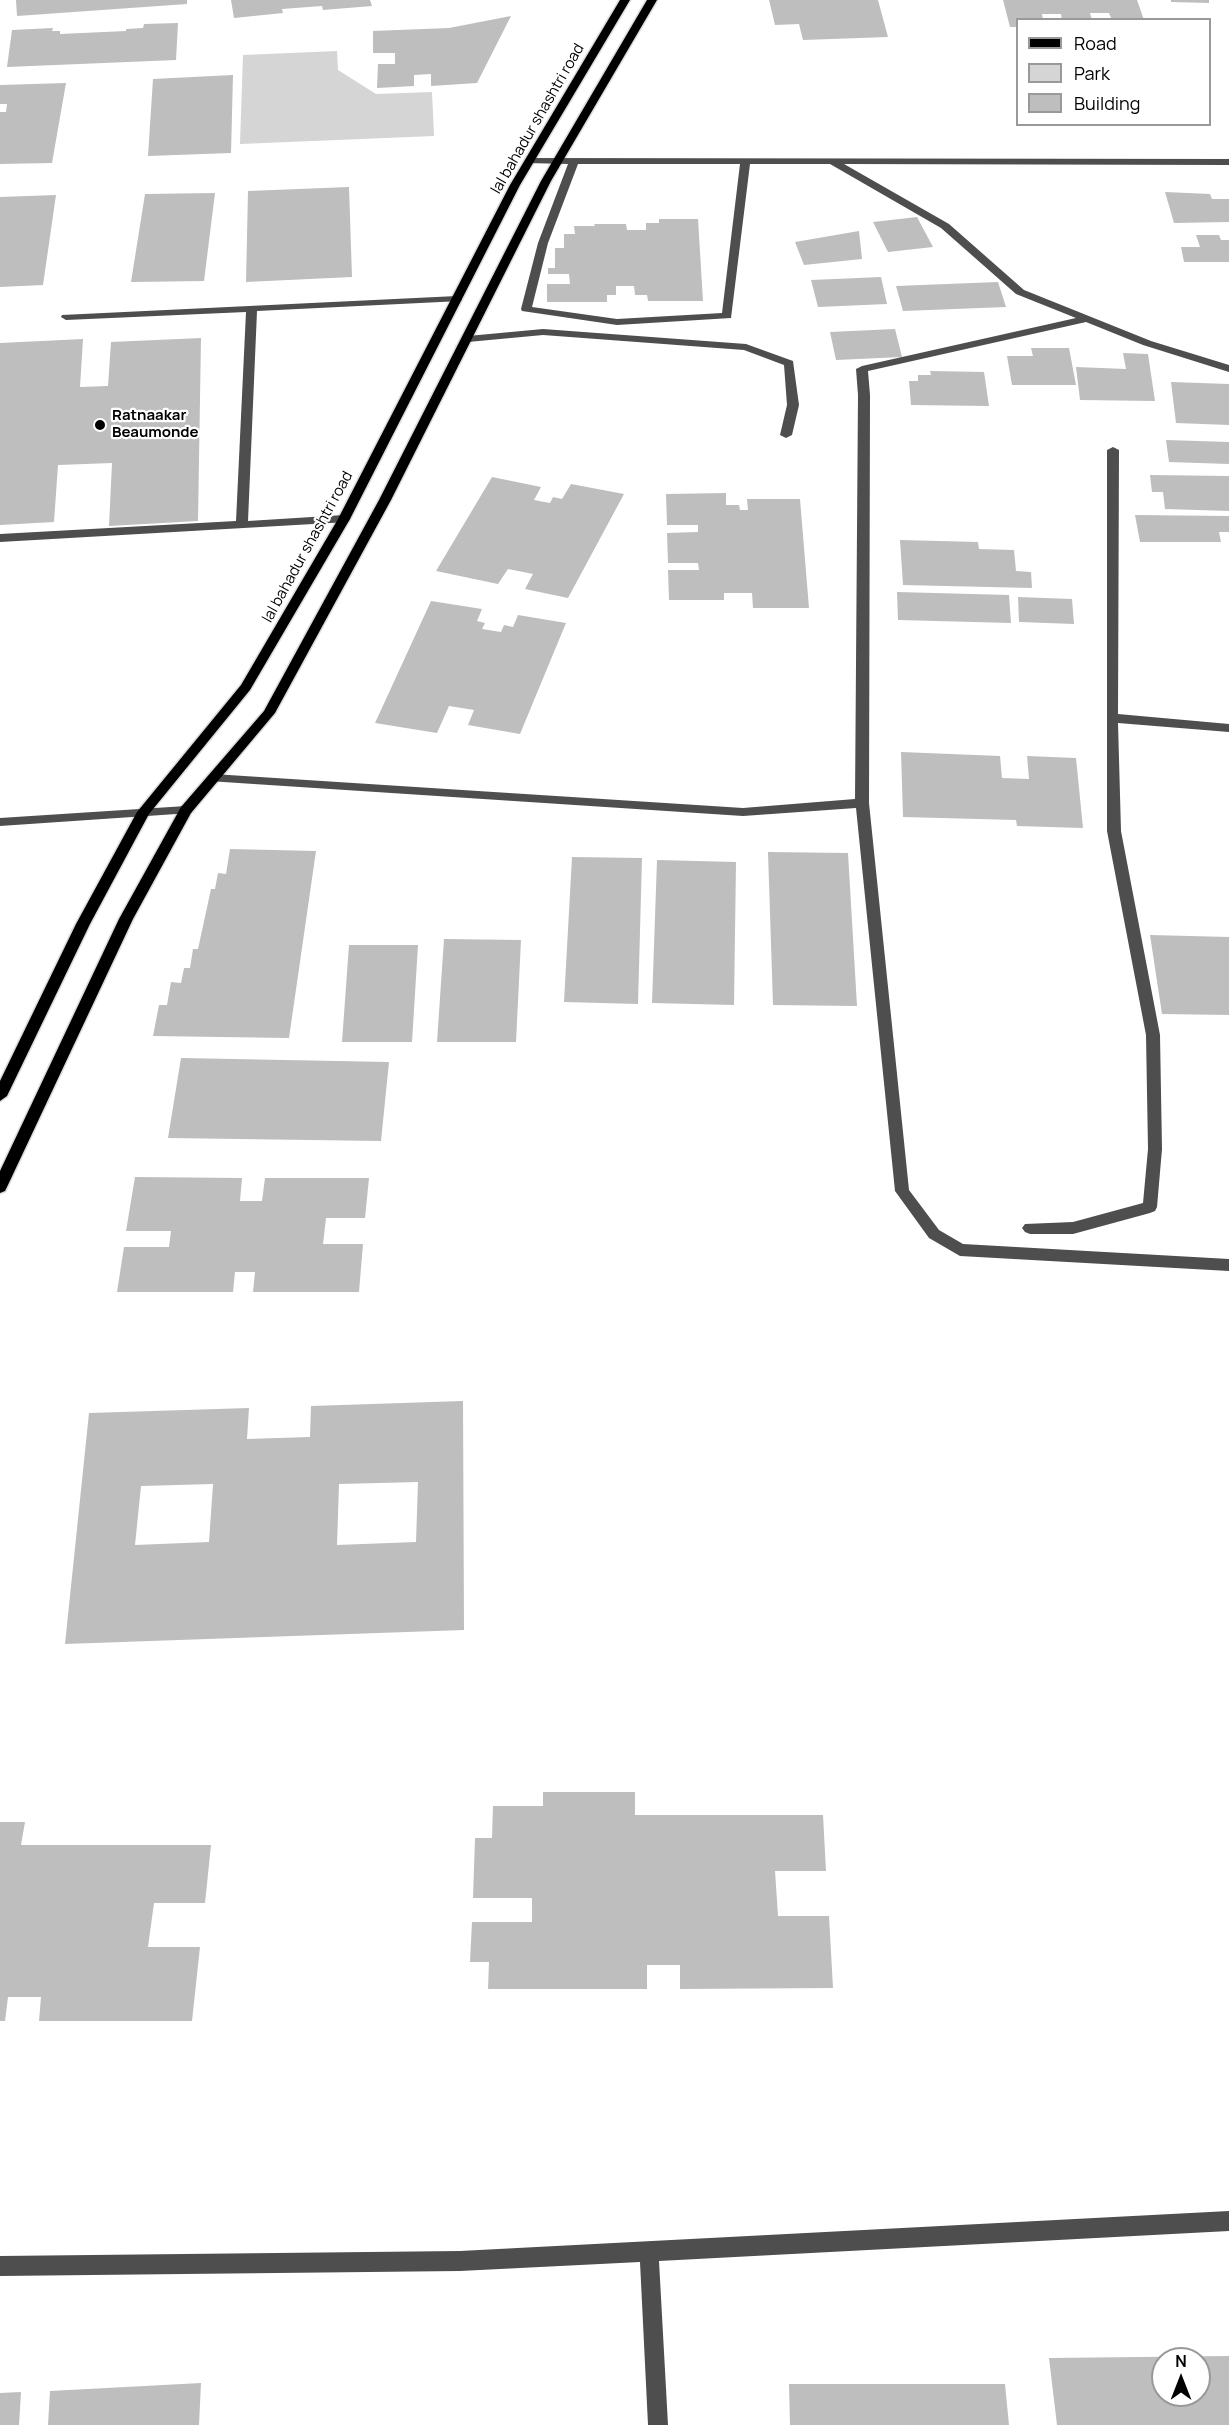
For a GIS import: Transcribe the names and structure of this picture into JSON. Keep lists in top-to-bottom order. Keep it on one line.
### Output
{"streets":{"main road":["lal bahadur shashtri road"]},"places":["Ratnaakar Beaumonde"],"legend":["Road","Park","Building"],"north":"top"}
